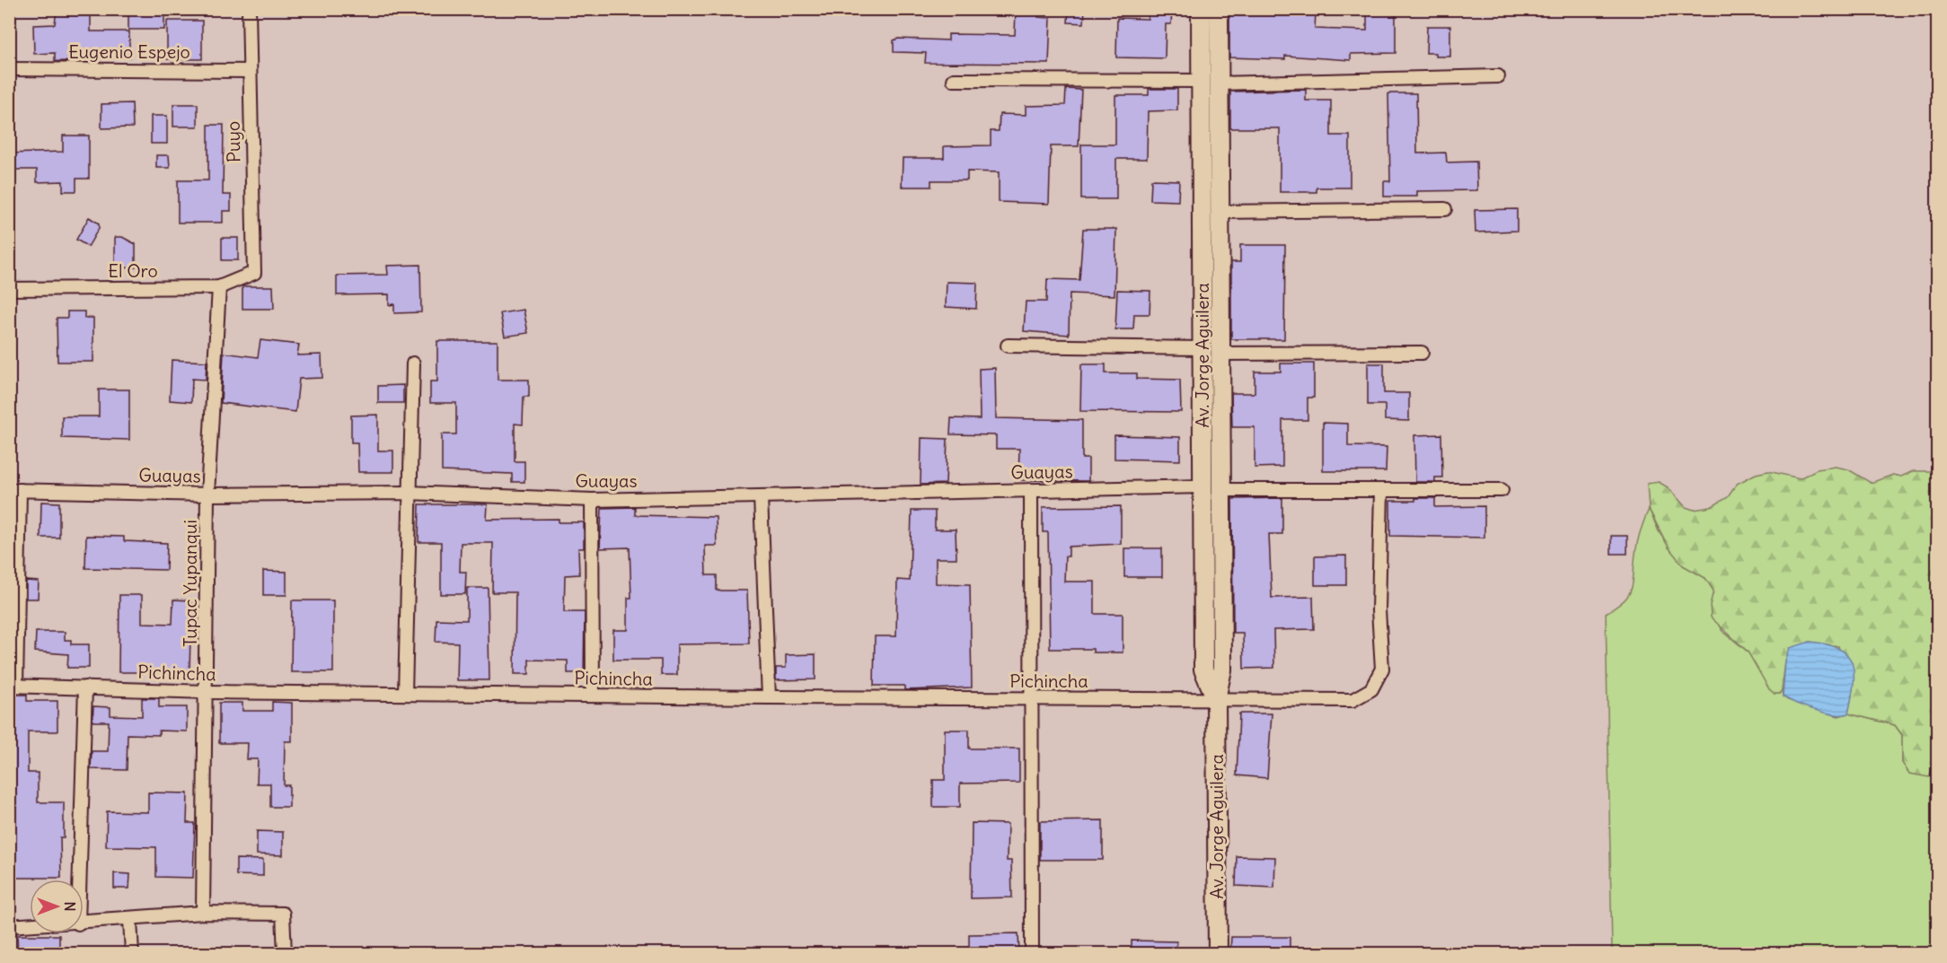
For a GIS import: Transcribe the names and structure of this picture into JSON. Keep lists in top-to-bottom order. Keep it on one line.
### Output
{"streets":{"street":["Eugenio Espejo","Puyo","El Oro","Av. Jorge Aguilera","Guayas","Tupac Yupanqui","Pichincha"]},"crossings":[["Eugenio Espejo","Puyo"],["Puyo","El Oro"],["El Oro","Tupac Yupanqui"],["Av. Jorge Aguilera","Guayas"],["Av. Jorge Aguilera","Pichincha"],["Guayas","Tupac Yupanqui"],["Tupac Yupanqui","Pichincha"]],"north":"right"}
